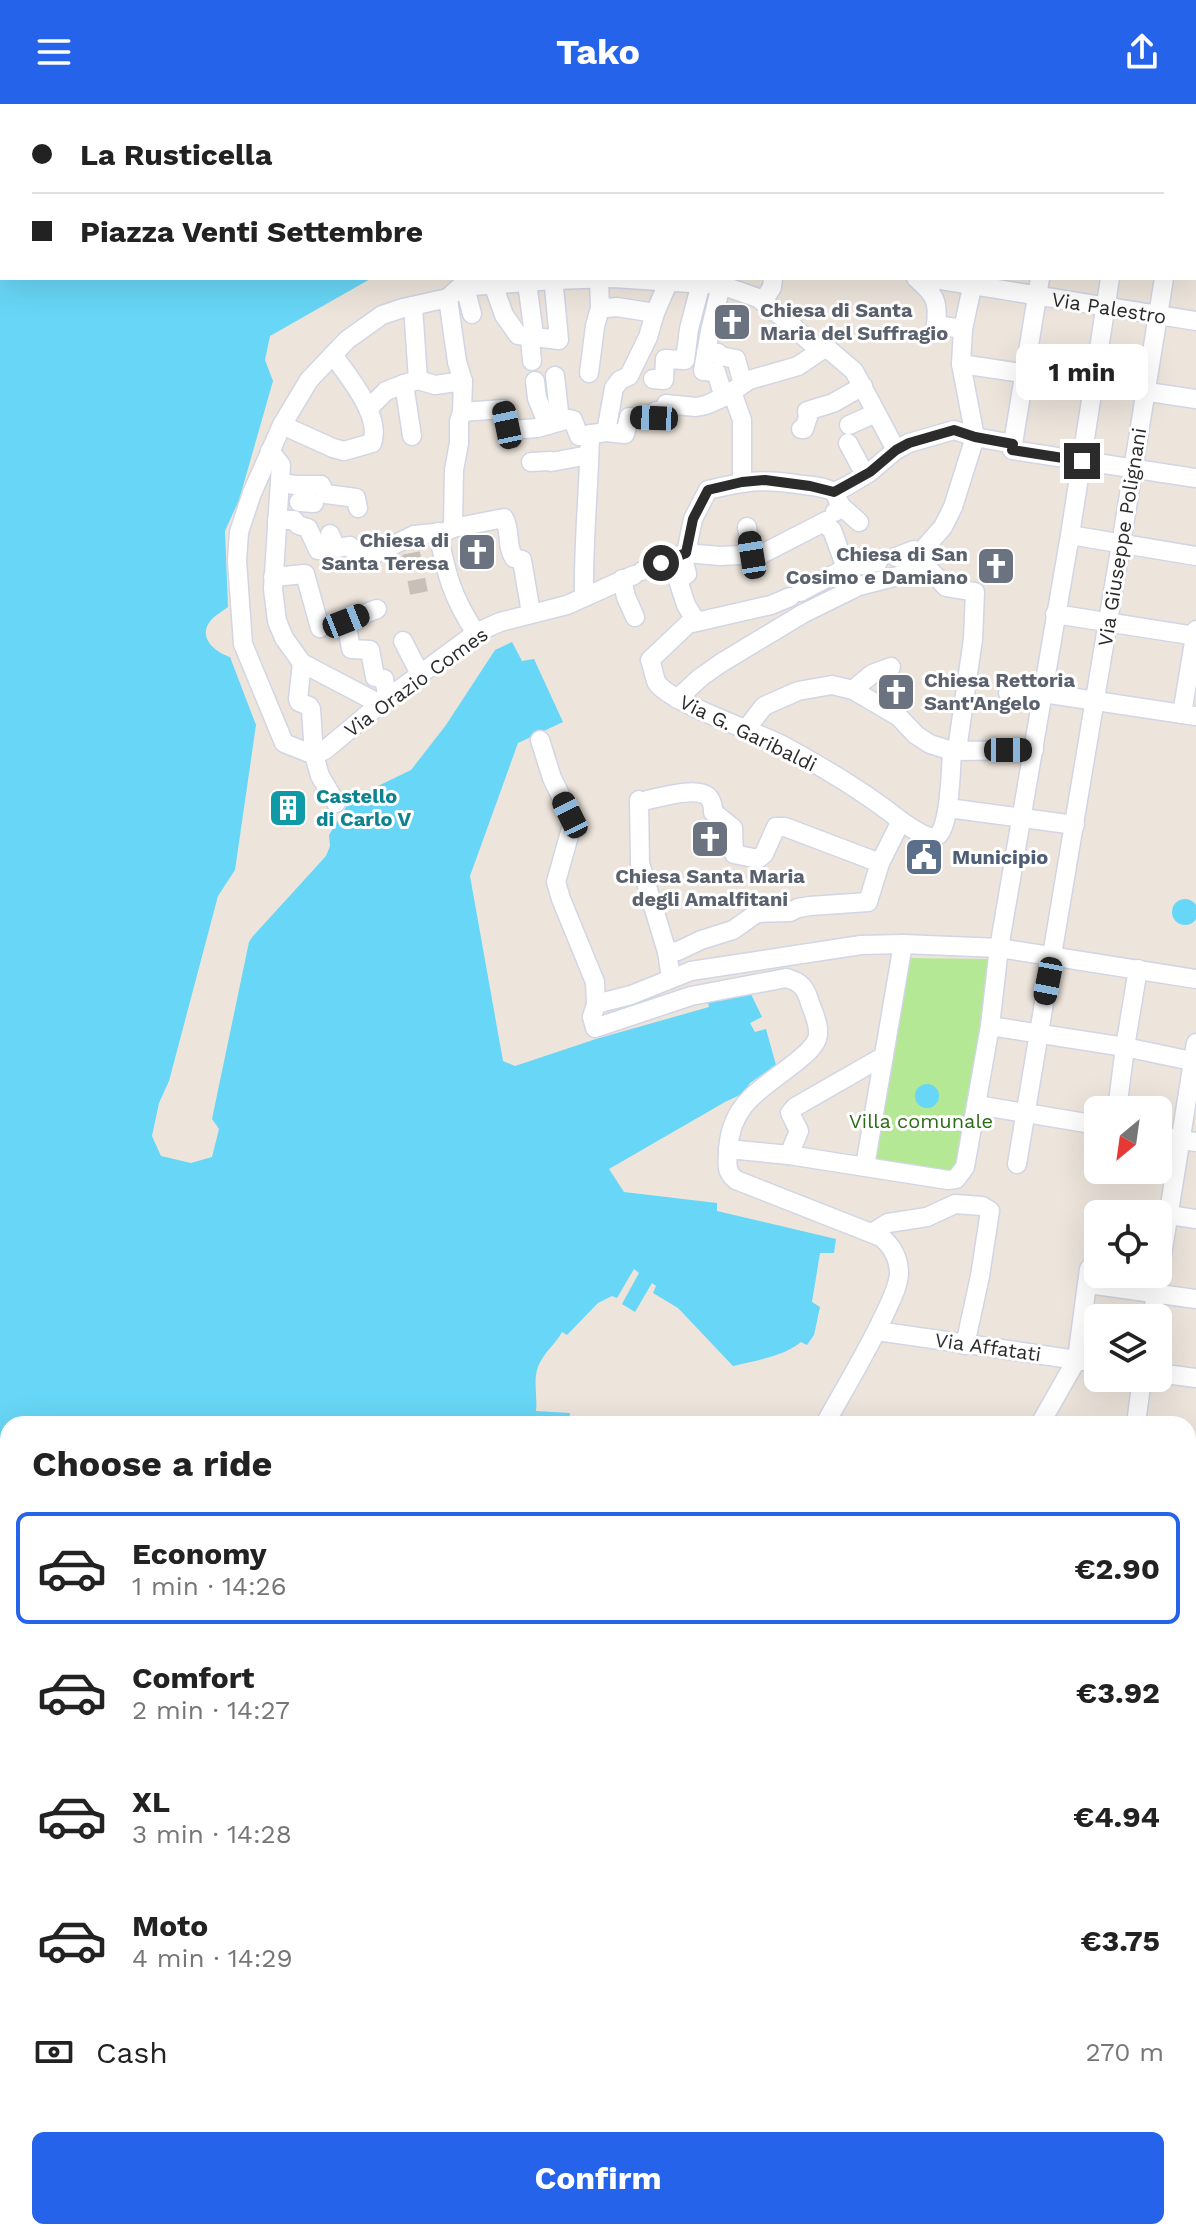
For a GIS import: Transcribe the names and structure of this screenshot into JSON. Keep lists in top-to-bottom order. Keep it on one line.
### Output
{"streets":{"street":["Via Palestro","Via Giuseppe Polignani","Via Orazio Comes","Via G. Garibaldi","Via Affatati"]},"crossings":[["Via Palestro","Via Giuseppe Polignani"]],"parks":["Villa comunale"],"places":{"church":["Chiesa di Santa Maria del Suffragio","Chiesa di Santa Teresa","Chiesa di San Cosimo e Damiano","Chiesa Rettoria Sant'Angelo","Chiesa Santa Maria degli Amalfitani"],"building":["Castello di Carlo V"],"public building":["Municipio"]},"north":"bottom left","page":{"header":"Tako","banner":["La Rusticella","Piazza Venti Settembre"],"bubble":"1 min","heading":"Choose a ride","list":[{"name":"Economy","note":"1 min · 14:26","value":"€2.90"},{"name":"Comfort","note":"2 min · 14:27","value":"€3.92"},{"name":"XL","note":"3 min · 14:28","value":"€4.94"},{"name":"Moto","note":"4 min · 14:29","value":"€3.75"}],"pay":["Cash","270 m"],"buttons":"Confirm"}}
